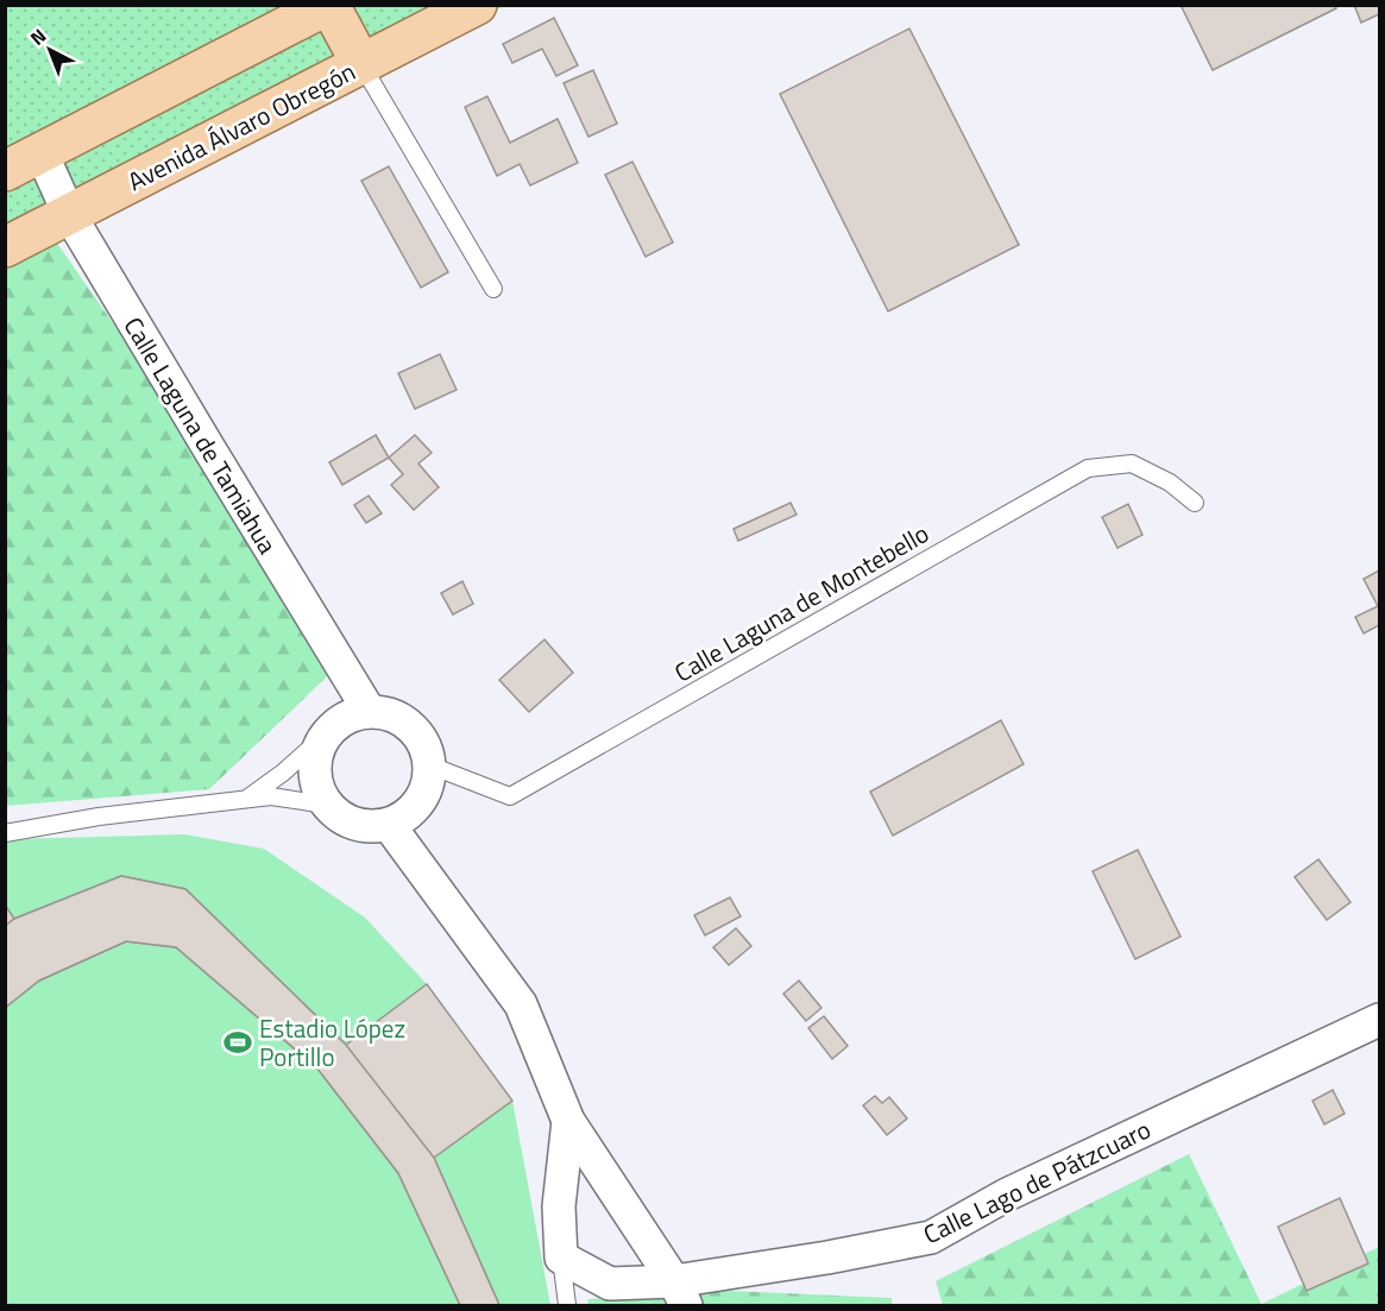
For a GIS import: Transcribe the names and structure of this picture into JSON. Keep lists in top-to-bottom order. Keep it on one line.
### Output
{"streets":{"main road":["Avenida Álvaro Obregón"],"street":["Calle Laguna de Tamiahua","Calle Lago de Pátzcuaro"],"lane":["Calle Laguna de Montebello"]},"crossings":[["Avenida Álvaro Obregón","Calle Laguna de Tamiahua"],["Calle Laguna de Tamiahua","Calle Laguna de Montebello"]],"places":{"sports":["Estadio López Portillo"]},"north":"top left"}
